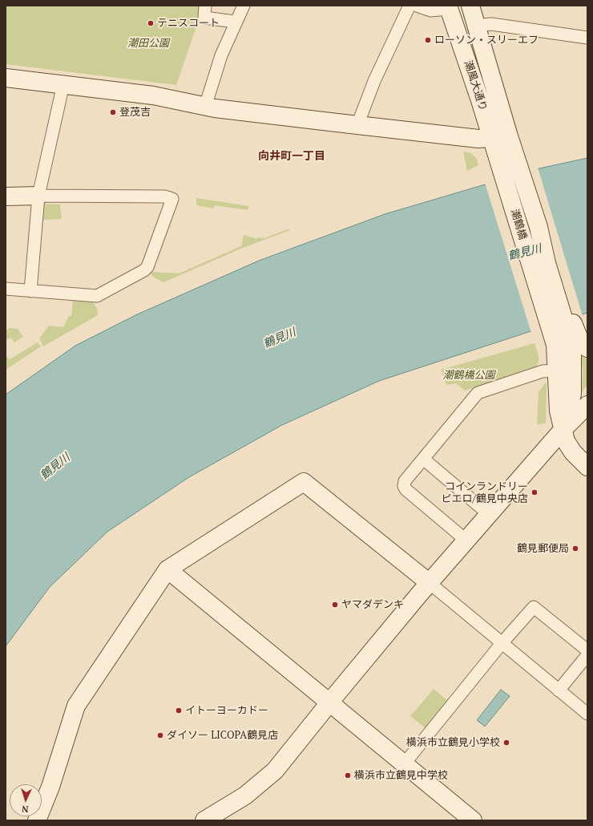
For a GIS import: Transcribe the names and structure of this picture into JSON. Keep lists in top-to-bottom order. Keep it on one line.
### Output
{"streets":{"street":["潮風大通り","潮鶴橋"]},"crossings":[["潮風大通り","潮鶴橋"]],"districts":["向井町一丁目"],"water":["鶴見川"],"parks":["潮田公園","潮鶴橋公園"],"places":["テニスコート","ローソン・スリーエフ","登茂吉","コインランドリー ピエロ/鶴見中央店","鶴見郵便局","ヤマダデンキ","イトーヨーカドー","ダイソー LICOPA鶴見店","横浜市立鶴見小学校","横浜市立鶴見中学校"],"north":"bottom"}
